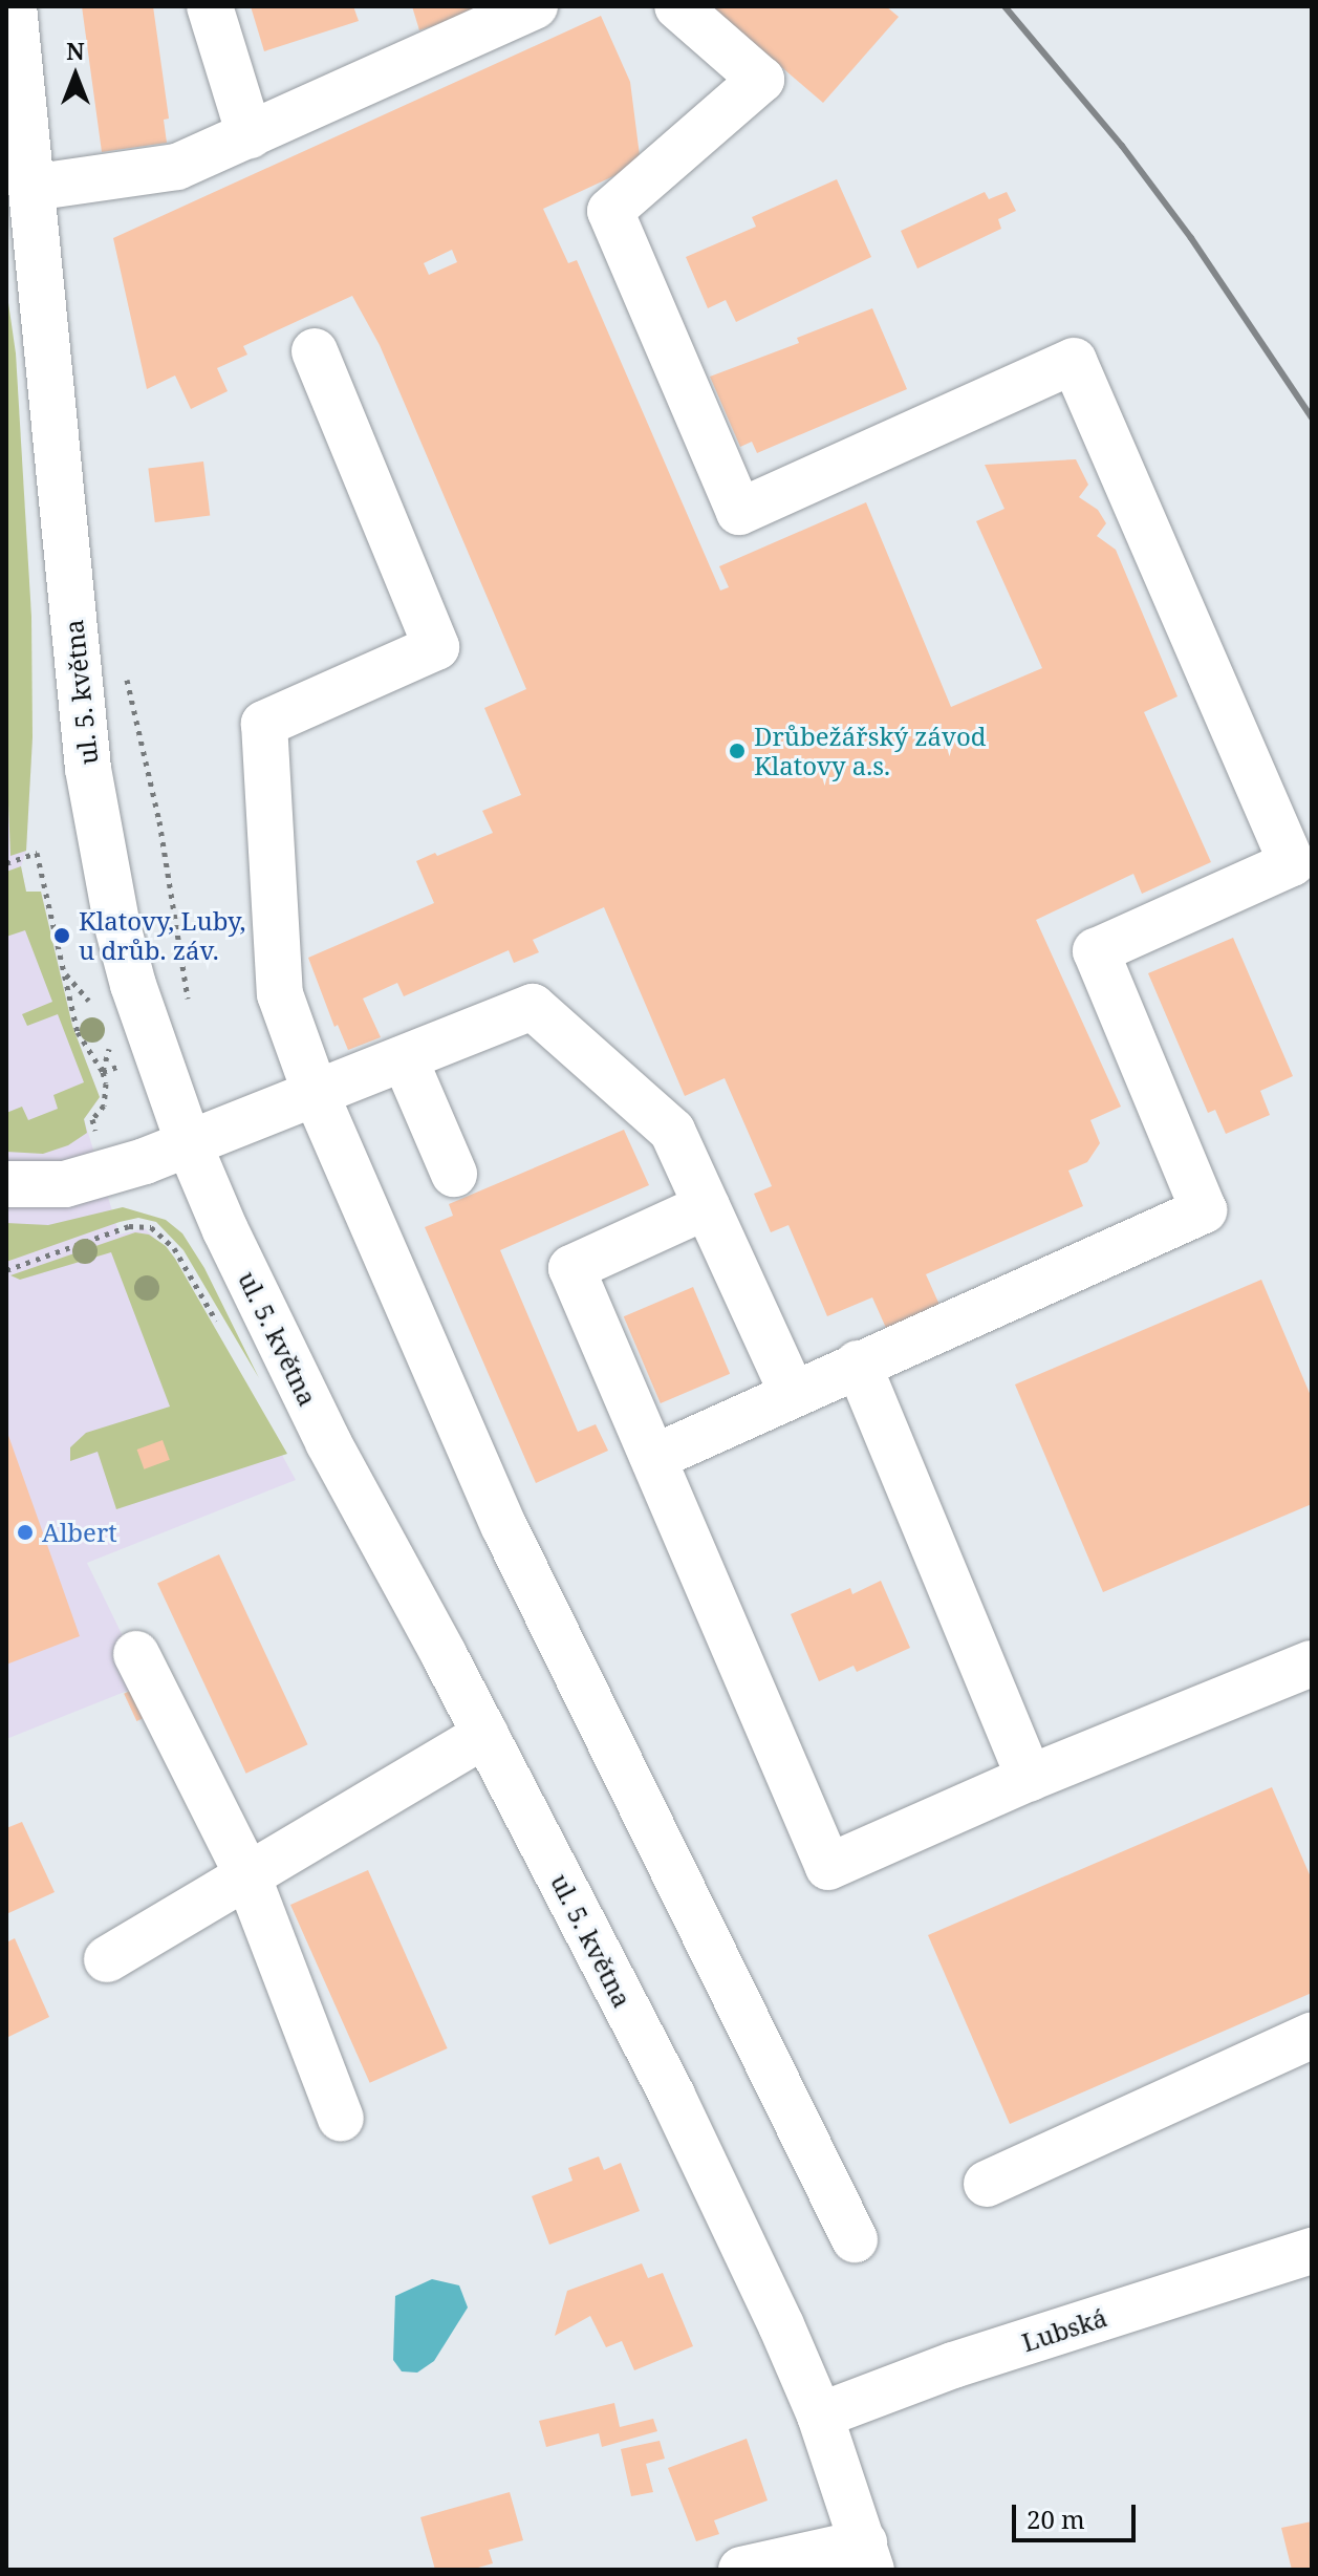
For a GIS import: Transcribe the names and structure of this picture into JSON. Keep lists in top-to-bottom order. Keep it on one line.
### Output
{"streets":{"street":["ul. 5. května","Lubská"]},"crossings":[["ul. 5. května","Lubská"]],"places":["Drůbežářský závod Klatovy a.s.","Klatovy, Luby, u drůb. záv.","Albert"],"scale_bar":"20 m","north":"top"}
